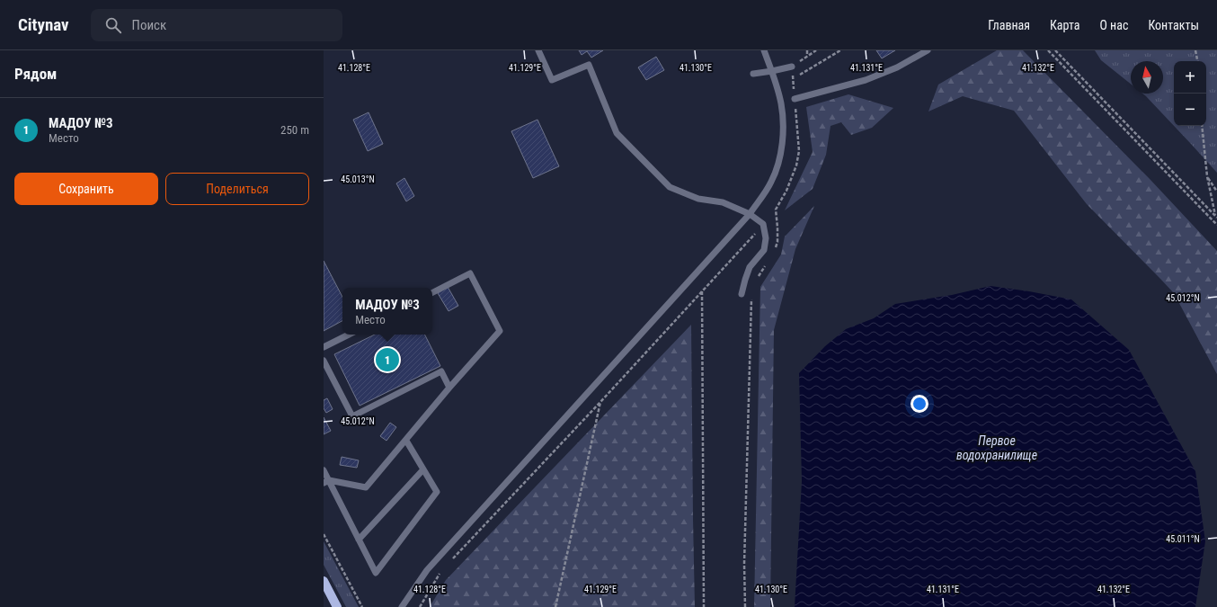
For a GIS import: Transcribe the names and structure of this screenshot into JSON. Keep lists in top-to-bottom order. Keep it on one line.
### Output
{"water":["Первое водохранилище"],"north":"top","page":{"header":"Citynav","search":"Поиск","nav":["Главная","Карта","О нас","Контакты"],"heading":"Рядом","map_buttons":["+","−"],"list":[{"mark":"1","name":"МАДОУ №3","note":"Место","value":"250 m"}],"buttons":["Сохранить","Поделиться"],"popup":["МАДОУ №3","Место"],"pins":"1"},"coordinates":["41.128°E","41.129°E","41.130°E","41.131°E","41.132°E","45.013°N","45.012°N","45.011°N"]}
